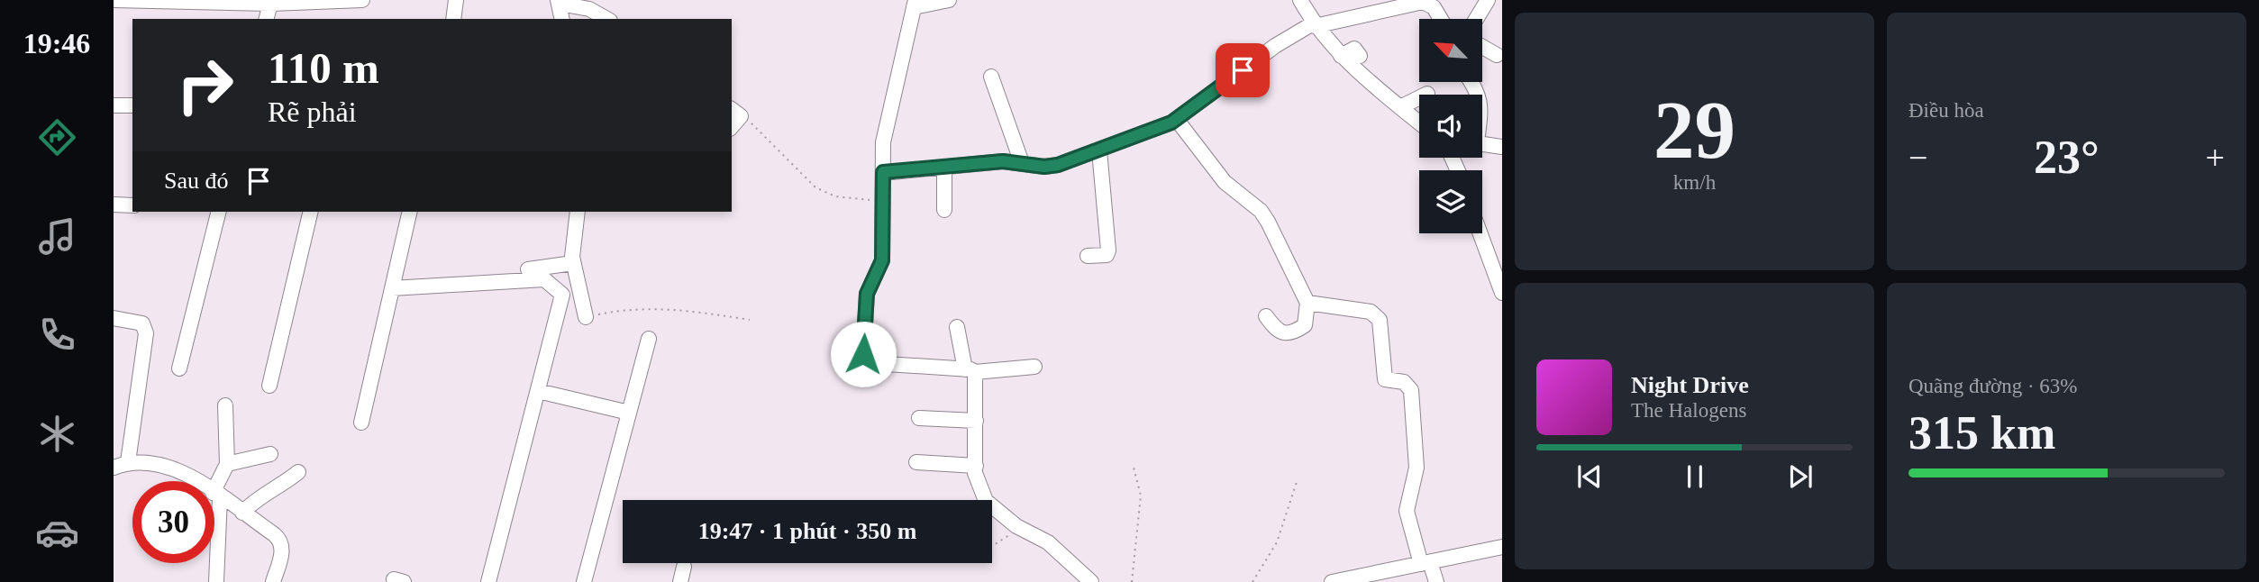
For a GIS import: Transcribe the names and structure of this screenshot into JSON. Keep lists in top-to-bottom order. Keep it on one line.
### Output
{"north":"top left","page":{"tabs":"19:46","tile":[["29","km/h"],"Điều hòa",["Quãng đường · 63%","315 km"]],"turn":["110 m","Rẽ phải"],"heat":["−","23°","+"],"then":"Sau đó","song":["Night Drive","The Halogens"],"limit":"30","trip":"19:47 · 1 phút · 350 m"}}
